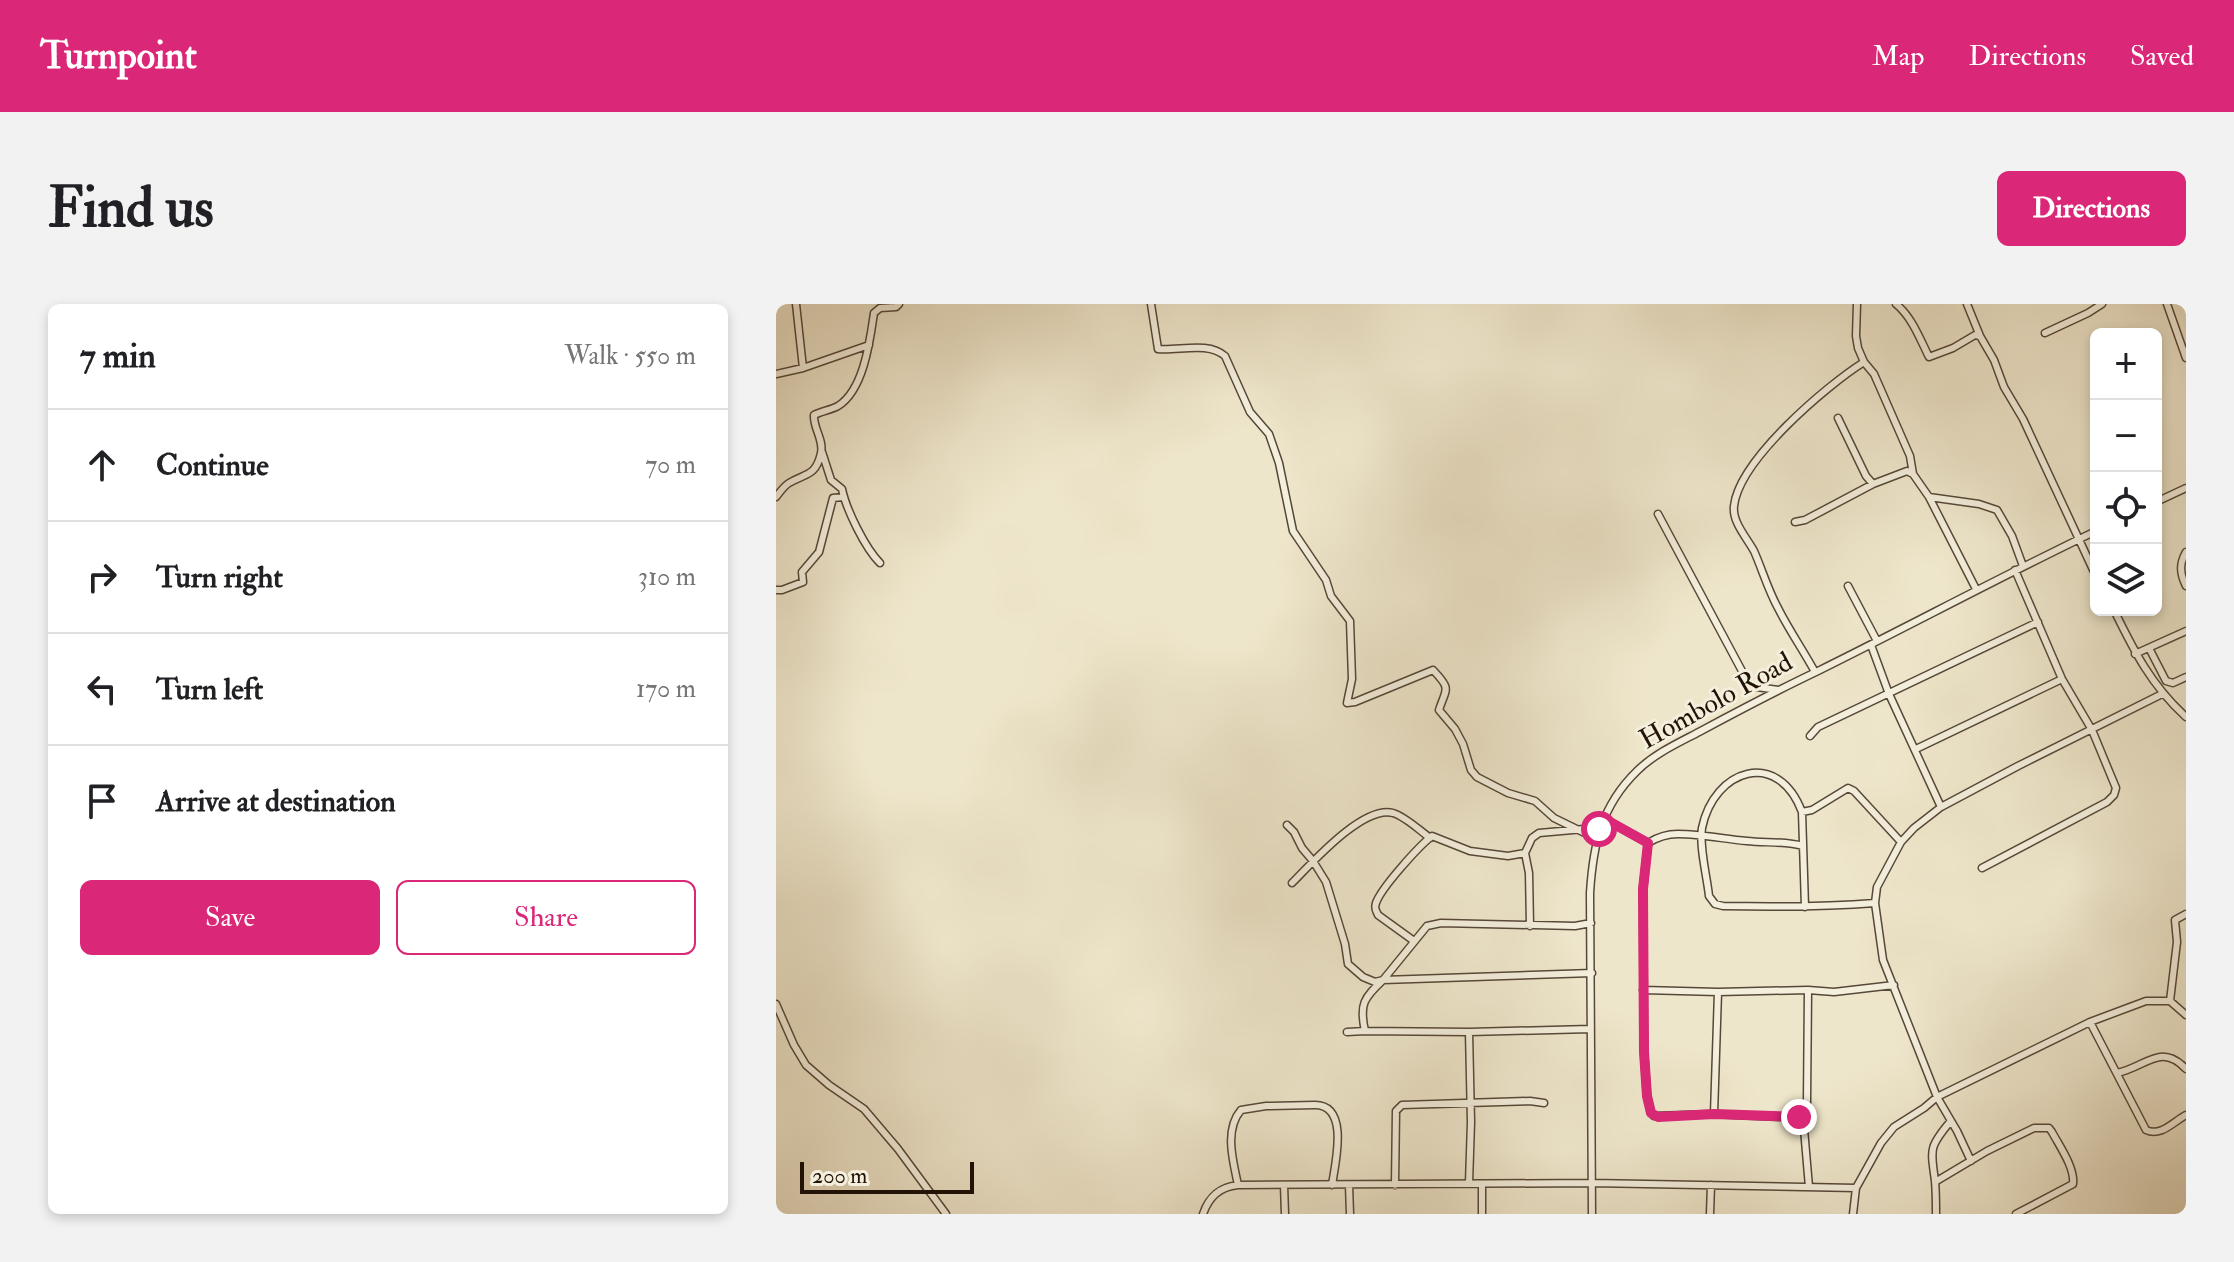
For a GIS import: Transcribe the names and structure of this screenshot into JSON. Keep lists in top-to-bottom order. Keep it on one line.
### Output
{"streets":{"street":["Hombolo Road"]},"scale_bar":"200 m","page":{"header":"Turnpoint","nav":["Map","Directions","Saved"],"buttons":["Directions",["Save","Share"]],"title":"Find us","heading":["7 min","Walk · 550 m"],"map_buttons":["+","−"],"list":[["Continue","70 m"],["Turn right","310 m"],["Turn left","170 m"],"Arrive at destination"],"scale":"200 m"}}
